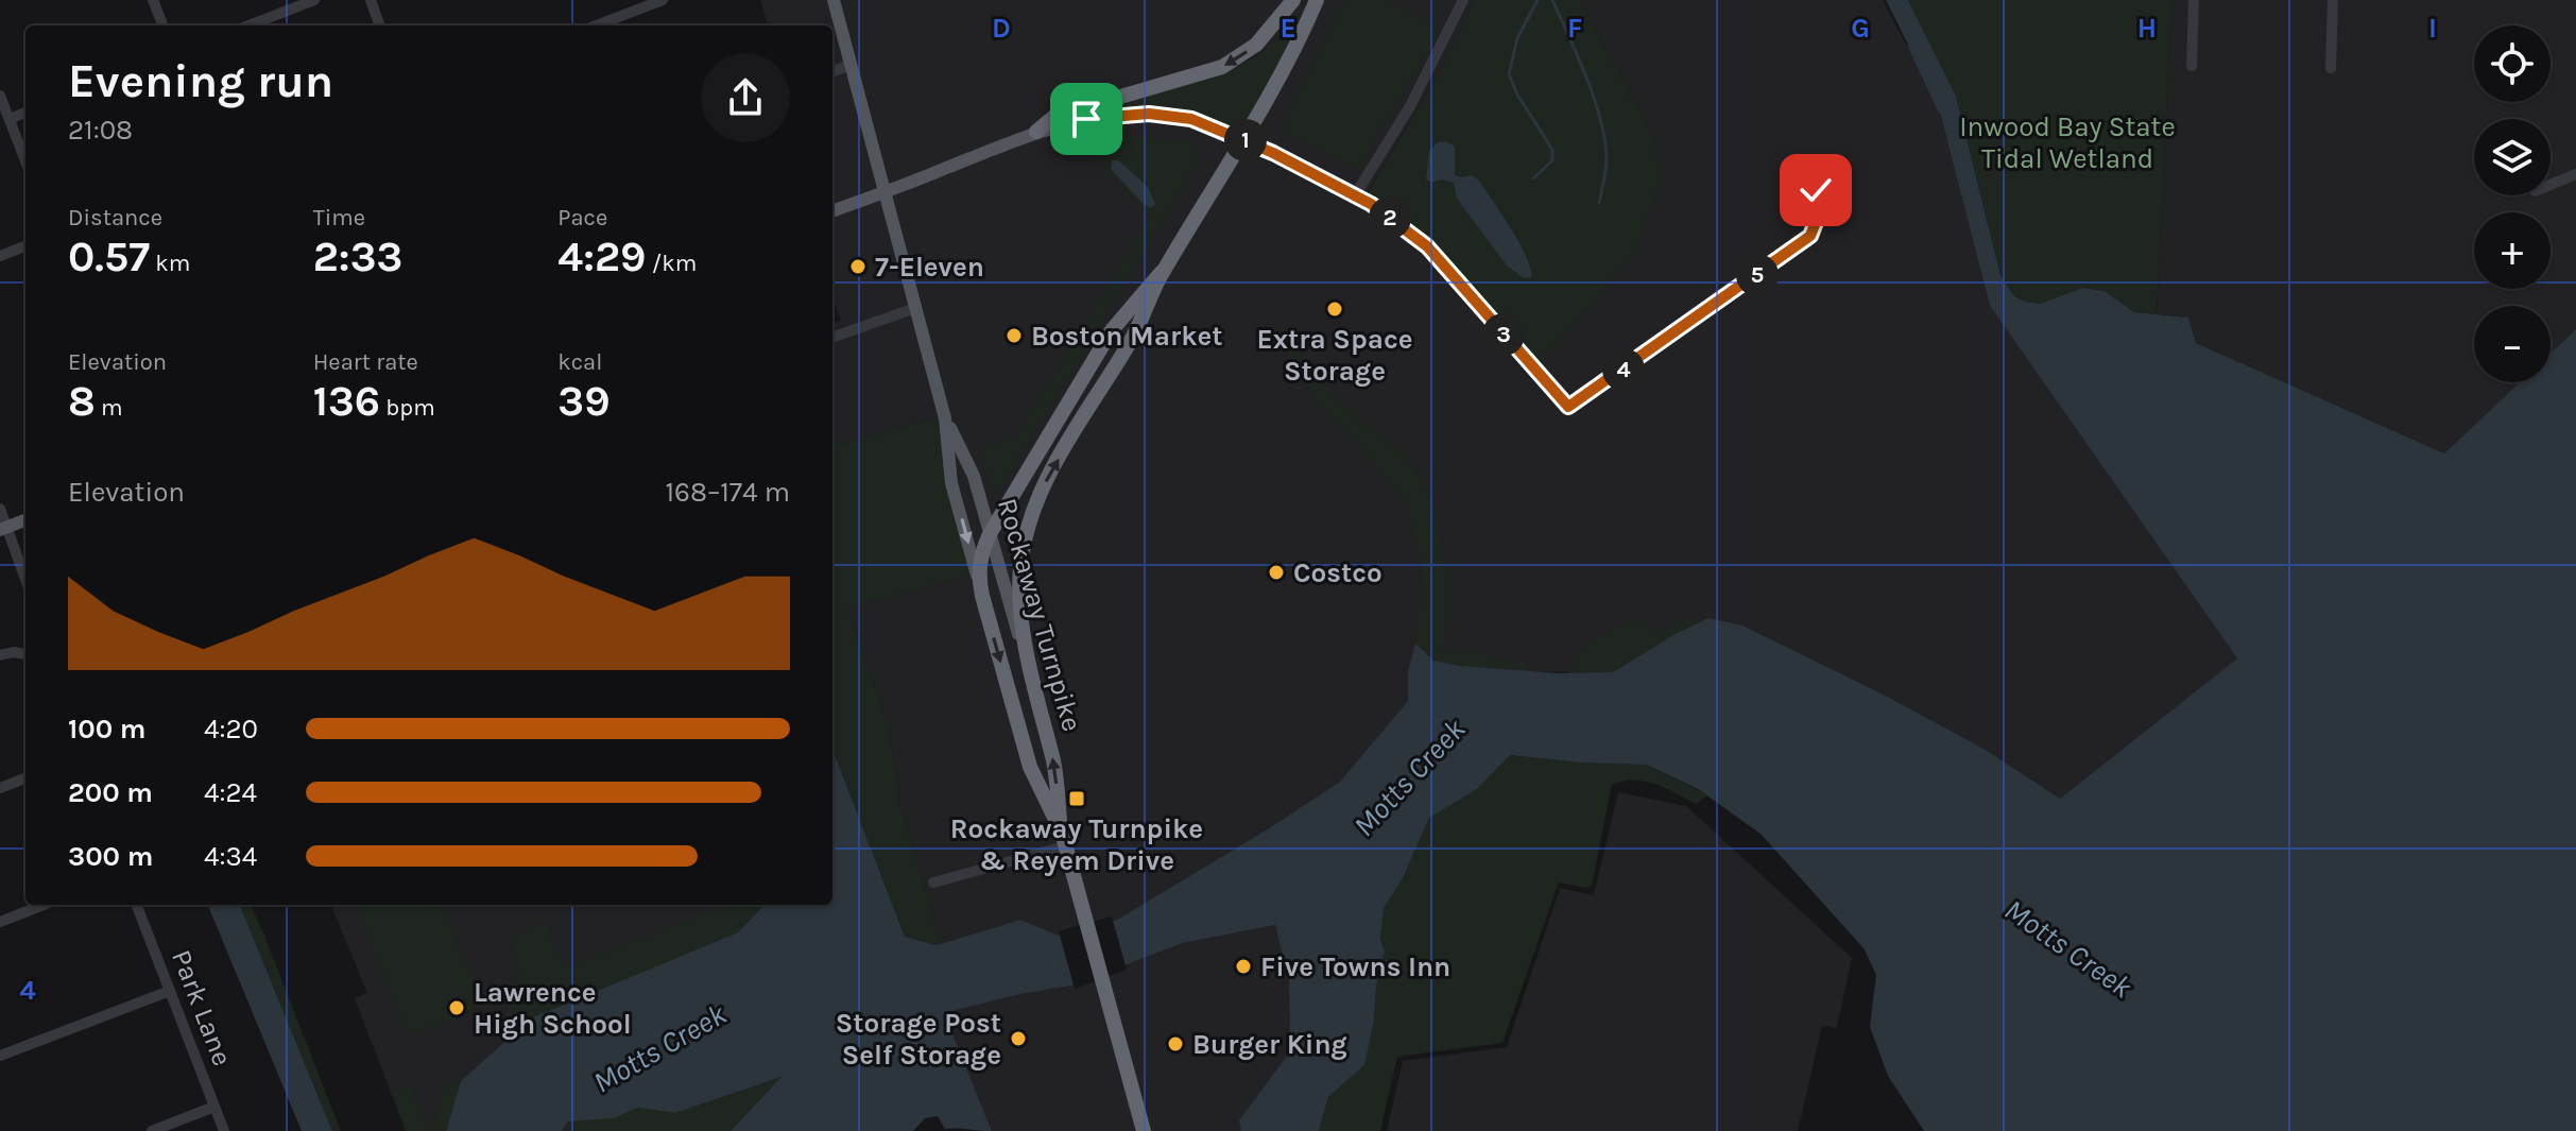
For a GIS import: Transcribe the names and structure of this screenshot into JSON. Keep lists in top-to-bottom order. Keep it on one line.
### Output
{"streets":{"highway":["Rockaway Turnpike"],"street":["Park Lane"]},"water":["Motts Creek"],"parks":["Inwood Bay State Tidal Wetland"],"places":{"other":["7-Eleven","Extra Space Storage","Boston Market","Costco","Five Towns Inn","Lawrence High School","Storage Post Self Storage","Burger King"],"transit":["Rockaway Turnpike & Reyem Drive"]},"page":{"map_buttons":["+","−"],"heading":["Evening run","21:08"],"pins":["1","2","5","3","4"],"stats":[["Distance","0.57 km"],["Time","2:33"],["Pace","4:29 /km"],["Elevation","8 m"],["Heart rate","136 bpm"],["kcal","39"]],"chart":["Elevation","168–174 m"],"list":[{"name":"100 m","note":"4:20"},{"name":"200 m","note":"4:24"},{"name":"300 m","note":"4:34"}]},"grid":{"columns":["D","E","F","G","H","I"],"rows":["4"]}}
